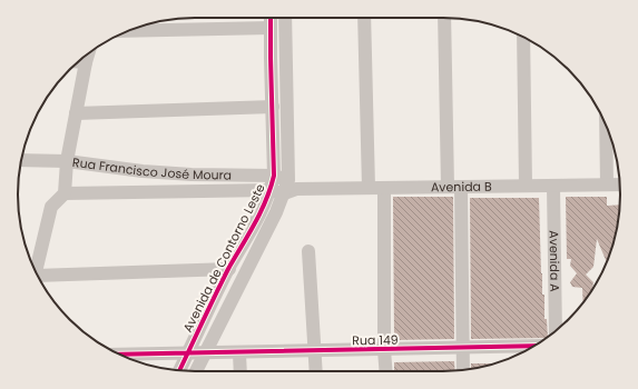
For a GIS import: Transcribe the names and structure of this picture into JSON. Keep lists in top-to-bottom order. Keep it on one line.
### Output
{"streets":{"street":["Rua Francisco José Moura","Avenida B","Avenida de Contorno Leste","Avenida A","Rua 149"]},"crossings":[["Rua Francisco José Moura","Avenida B"],["Rua Francisco José Moura","Avenida de Contorno Leste"],["Avenida B","Avenida de Contorno Leste"],["Avenida B","Avenida A"],["Avenida de Contorno Leste","Rua 149"]]}
